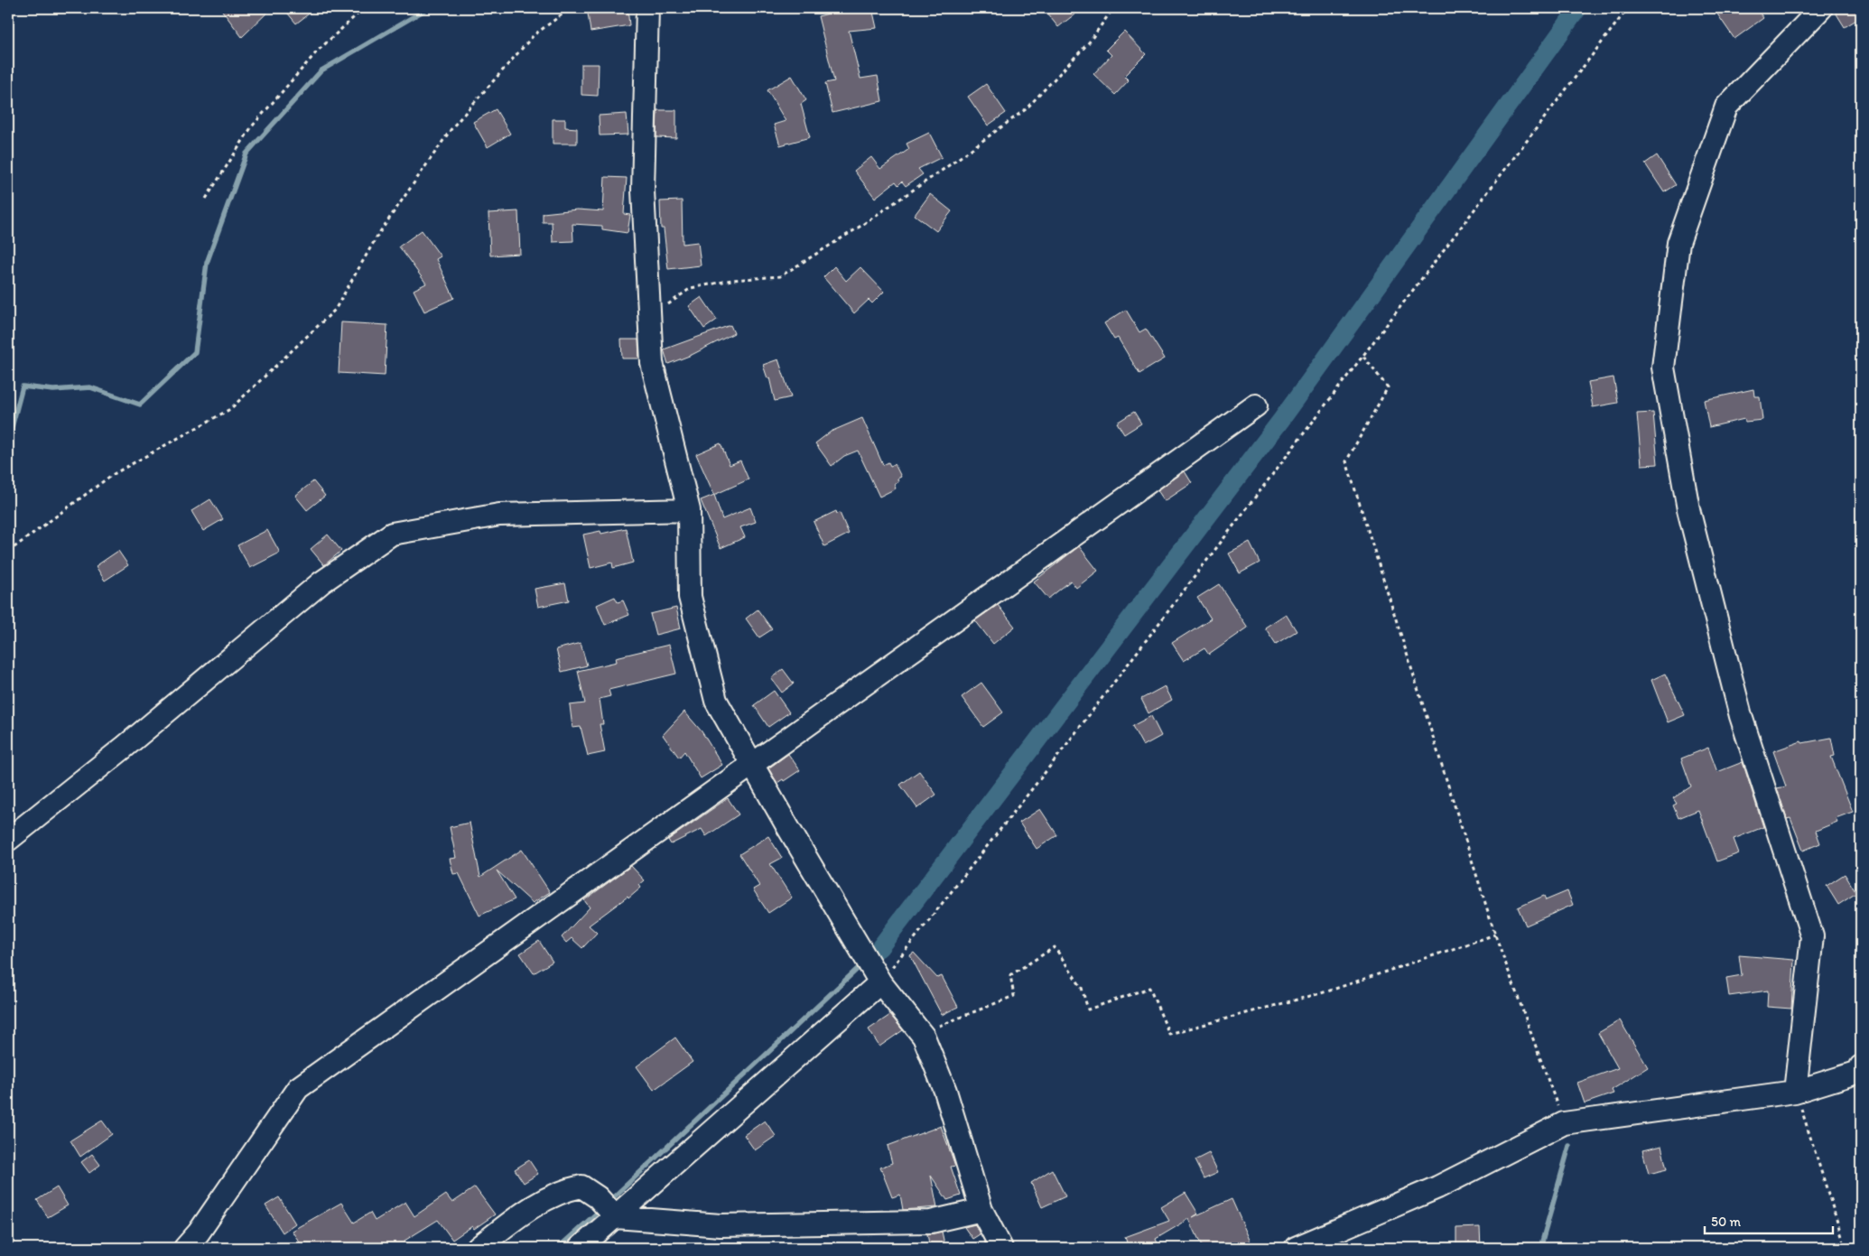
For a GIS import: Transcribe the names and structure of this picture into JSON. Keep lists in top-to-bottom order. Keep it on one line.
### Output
{"scale_bar":"50 m"}
